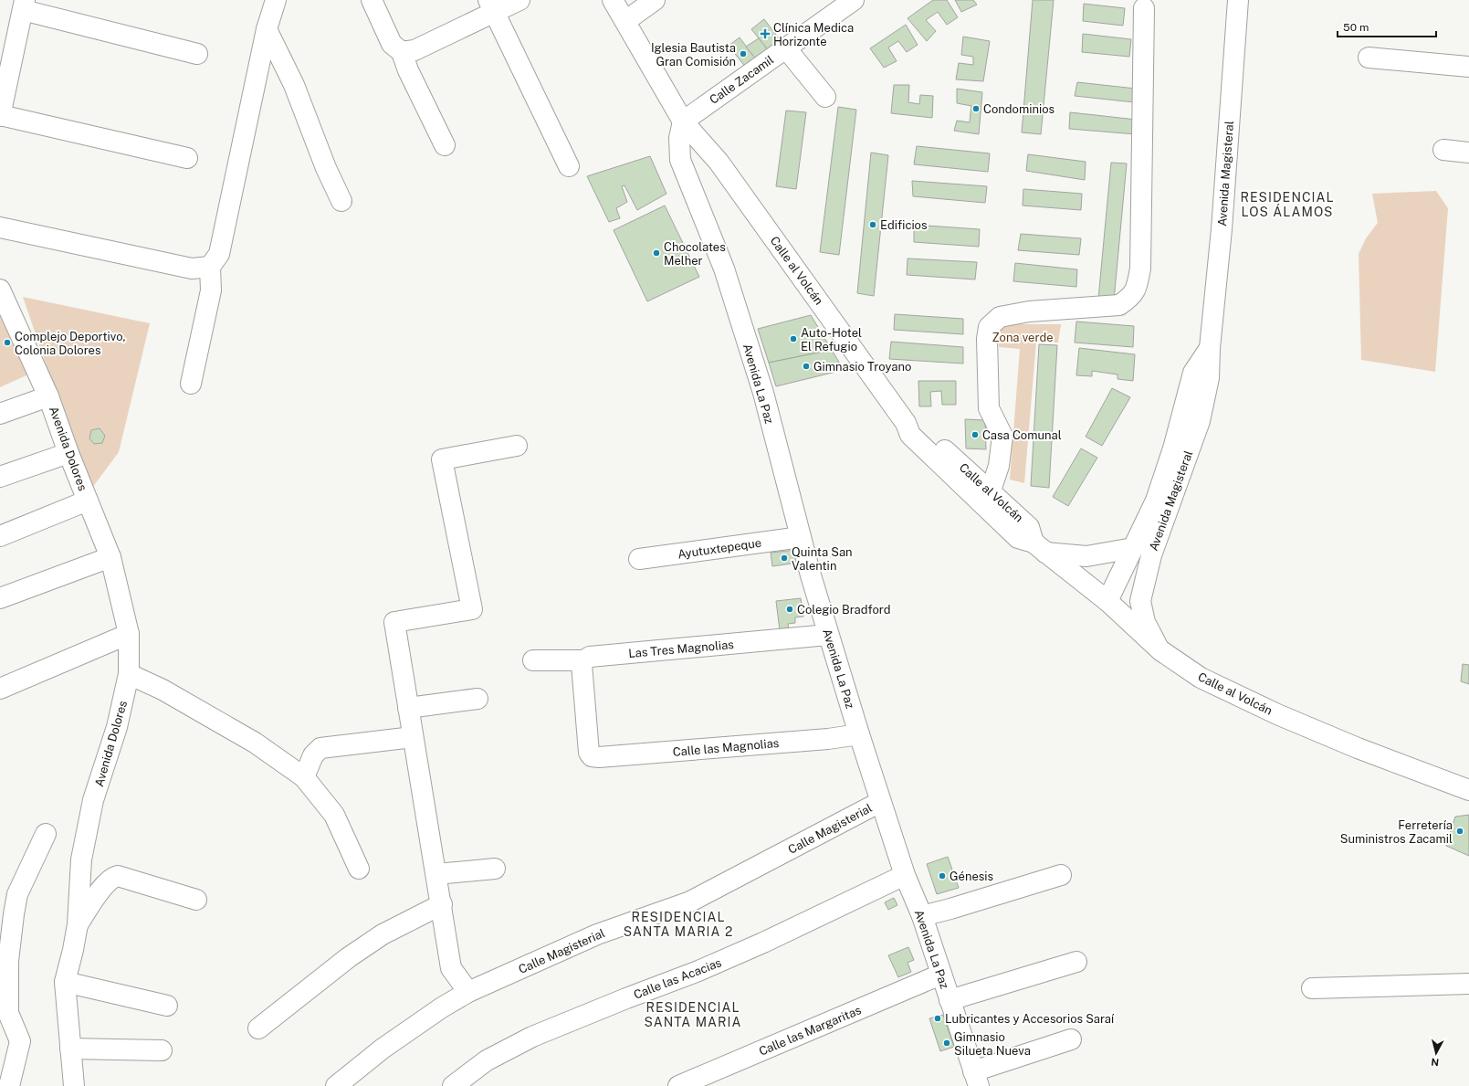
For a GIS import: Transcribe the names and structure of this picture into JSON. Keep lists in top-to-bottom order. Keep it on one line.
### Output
{"streets":{"street":["Calle Zacamil","Avenida Magisteral","Calle al Volcán","Avenida La Paz","Avenida Dolores","Ayutuxtepeque","Las Tres Magnolias","Calle las Magnolias","Calle Magisterial","Calle las Acacias","Calle las Margaritas"]},"crossings":[["Calle Zacamil","Calle al Volcán"],["Calle Zacamil","Avenida La Paz"],["Avenida Magisteral","Calle al Volcán"],["Calle al Volcán","Avenida La Paz"],["Avenida La Paz","Ayutuxtepeque"],["Avenida La Paz","Las Tres Magnolias"],["Avenida La Paz","Calle las Magnolias"],["Avenida La Paz","Calle Magisterial"],["Avenida La Paz","Calle las Acacias"],["Avenida La Paz","Calle las Margaritas"],["Las Tres Magnolias","Calle las Magnolias"]],"districts":["RESIDENCIAL LOS ÁLAMOS","RESIDENCIAL SANTA MARIA 2","RESIDENCIAL SANTA MARIA"],"parks":["Zona verde"],"places":{"health":["Clínica Medica Horizonte"],"other":["Iglesia Bautista Gran Comisión","Condominios","Edificios","Chocolates Melher","Auto-Hotel El Refugio","Complejo Deportivo, Colonia Dolores","Gimnasio Troyano","Casa Comunal","Quinta San Valentin","Colegio Bradford","Ferretería Suministros Zacamil","Génesis","Lubricantes y Accesorios Saraí","Gimnasio Silueta Nueva"]},"scale_bar":"50 m","north":"bottom"}
